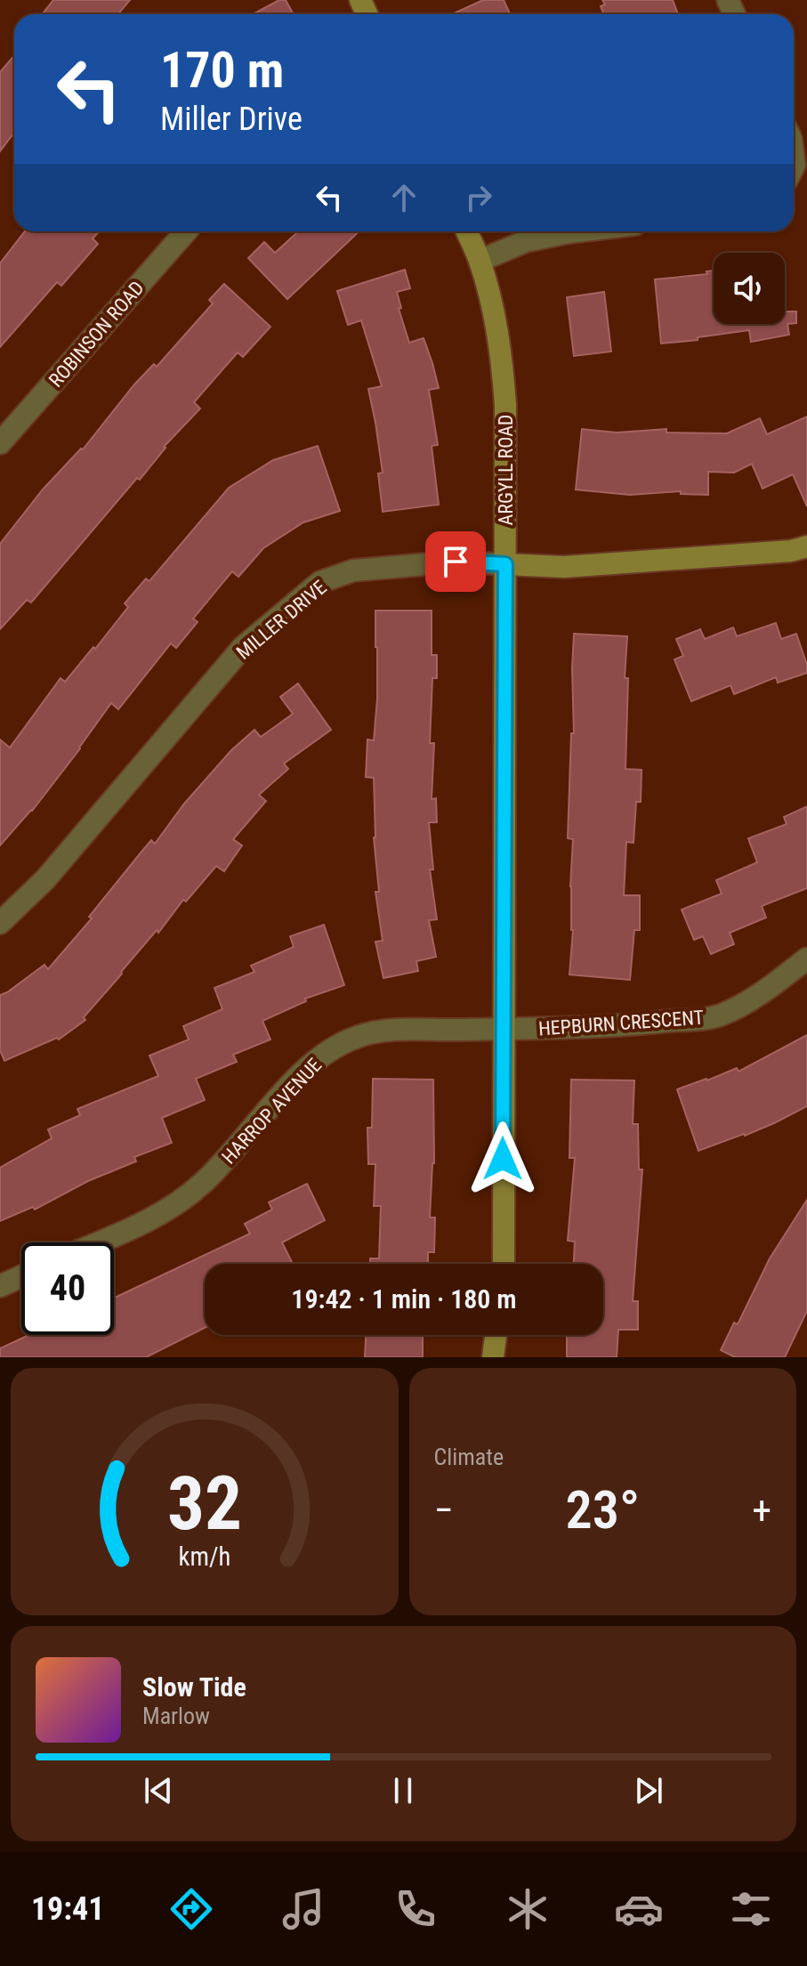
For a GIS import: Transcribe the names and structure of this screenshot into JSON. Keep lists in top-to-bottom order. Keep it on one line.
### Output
{"streets":{"street":["ROBINSON ROAD","ARGYLL ROAD","MILLER DRIVE","HEPBURN CRESCENT","HARROP AVENUE"]},"crossings":[["ARGYLL ROAD","MILLER DRIVE"],["ARGYLL ROAD","HEPBURN CRESCENT"],["ARGYLL ROAD","HARROP AVENUE"],["HEPBURN CRESCENT","HARROP AVENUE"]],"page":{"turn":["170 m","Miller Drive"],"limit":"40","trip":"19:42 · 1 min · 180 m","tile":"Climate","heat":["−","23°","+"],"song":["Slow Tide","Marlow"],"tabs":"19:41","gauge":["32","km/h"]}}
